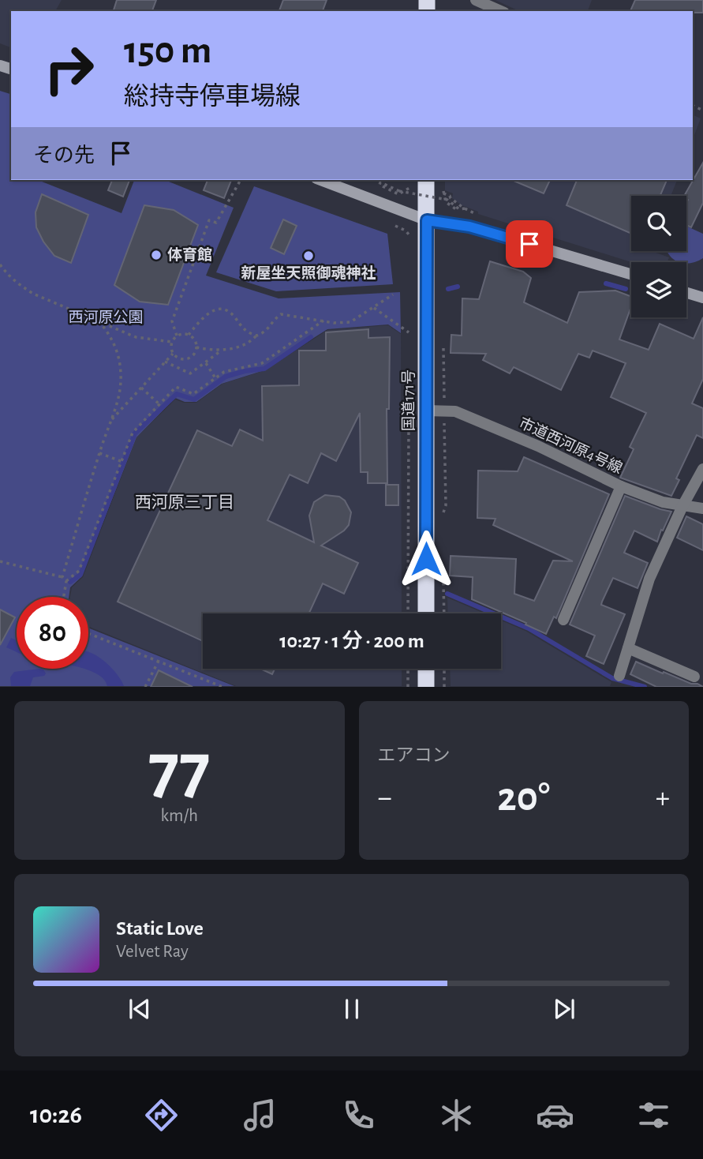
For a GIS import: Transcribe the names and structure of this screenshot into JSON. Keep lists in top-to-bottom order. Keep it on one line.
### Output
{"streets":{"highway":["国道171号"],"street":["市道西河原4号線"]},"crossings":[["国道171号","市道西河原4号線"]],"districts":["西河原三丁目"],"parks":["西河原公園"],"places":["体育館","新屋坐天照御魂神社"],"page":{"turn":["150 m","総持寺停車場線"],"then":"その先","limit":"80","trip":"10:27 · 1 分 · 200 m","tile":[["77","km/h"],"エアコン"],"heat":["−","20°","+"],"song":["Static Love","Velvet Ray"],"tabs":"10:26"}}
